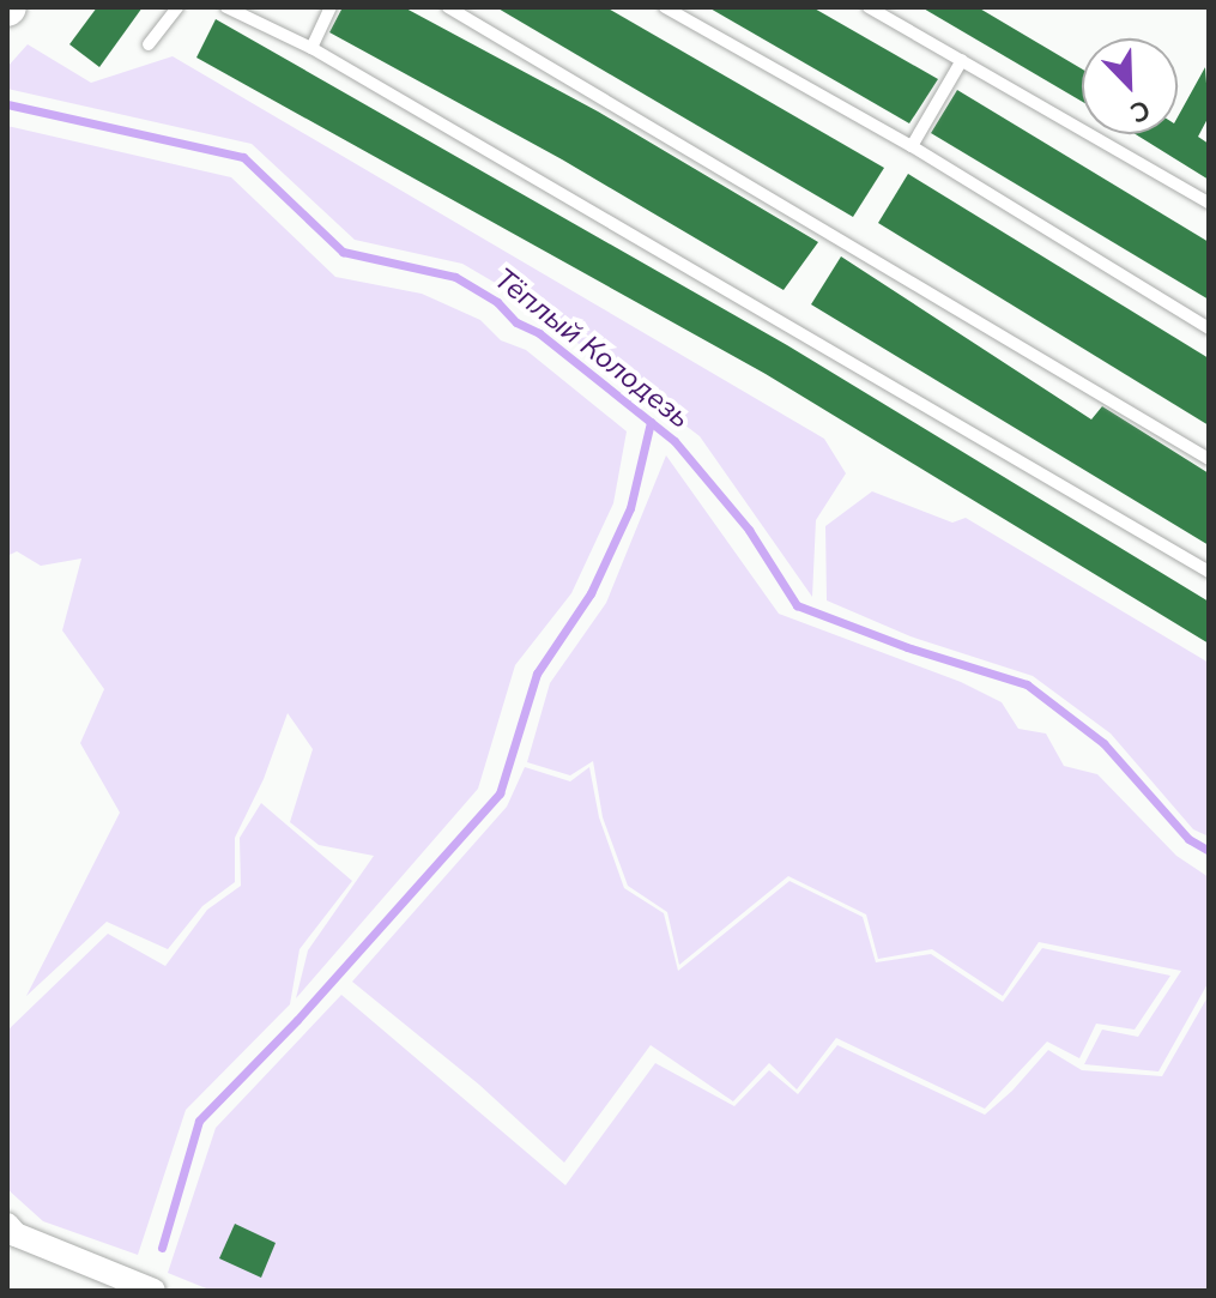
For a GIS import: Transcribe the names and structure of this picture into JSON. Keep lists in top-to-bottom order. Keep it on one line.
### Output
{"water":["Тёплый Колодезь"],"north":"bottom right"}
